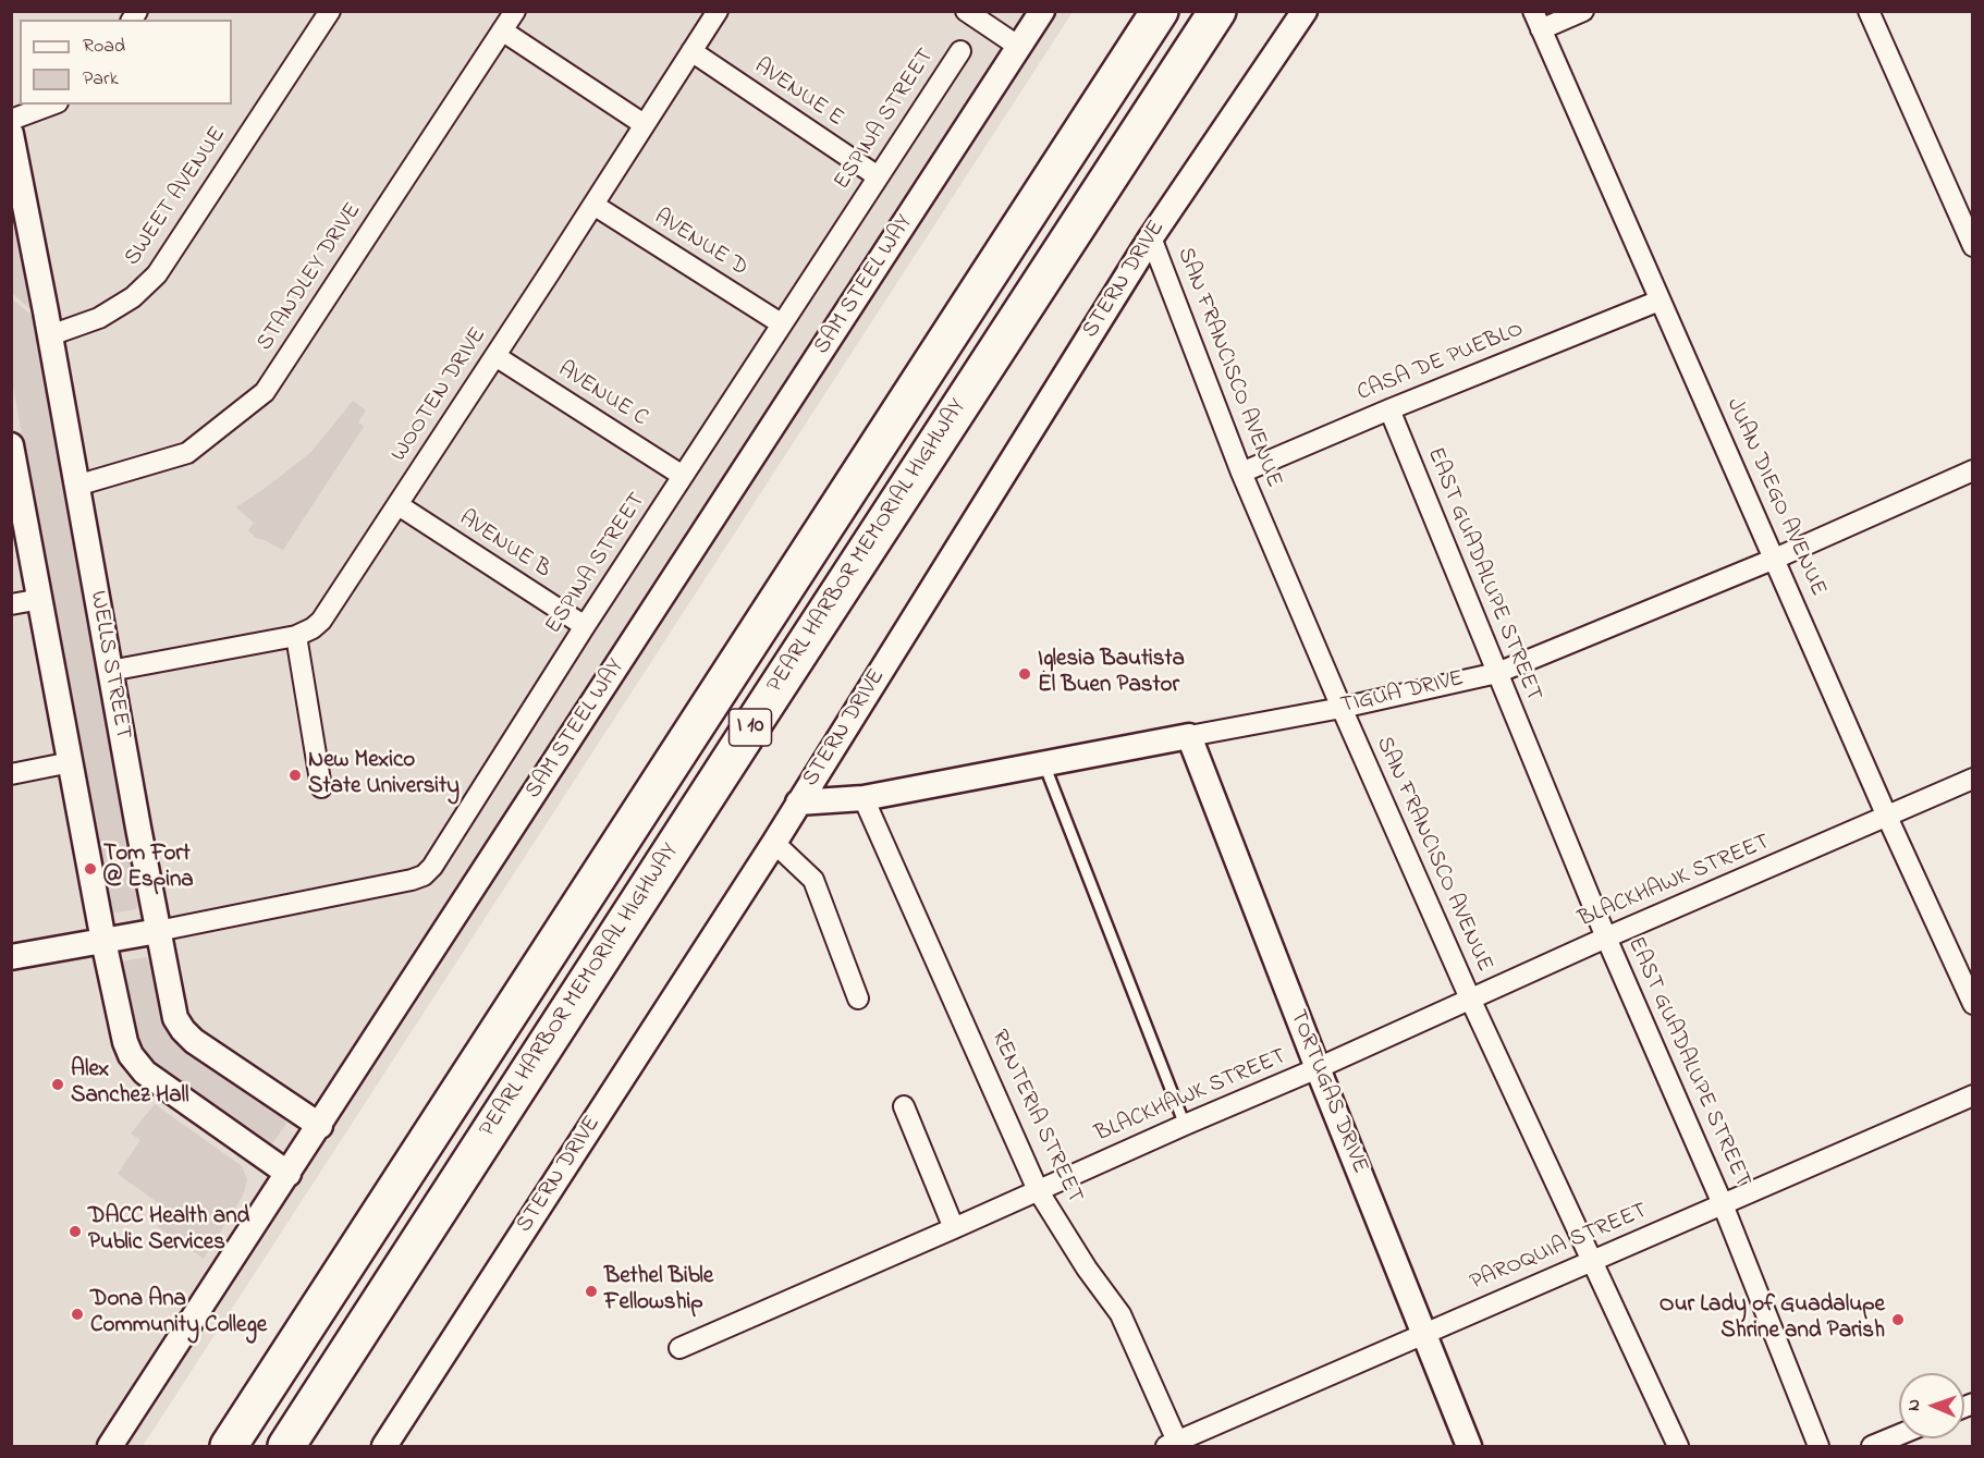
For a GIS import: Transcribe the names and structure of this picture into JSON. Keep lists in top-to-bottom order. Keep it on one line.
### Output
{"streets":{"highway":["PEARL HARBOR MEMORIAL HIGHWAY","I 10"],"street":["AVENUE E","ESPINA STREET","SWEET AVENUE","AVENUE D","STANDLEY DRIVE","STERN DRIVE","SAM STEEL WAY","CASA DE PUEBLO","SAN FRANCISCO AVENUE","WOOTEN DRIVE","AVENUE C","JUAN DIEGO AVENUE","AVENUE B","EAST GUADALUPE STREET","WELLS STREET","TIGUA DRIVE","BLACKHAWK STREET","TORTUGAS DRIVE","RENTERIA STREET","PAROQUIA STREET"]},"crossings":[["AVENUE E","ESPINA STREET"],["AVENUE E","WOOTEN DRIVE"],["ESPINA STREET","AVENUE D"],["ESPINA STREET","AVENUE C"],["ESPINA STREET","AVENUE B"],["ESPINA STREET","WELLS STREET"],["SWEET AVENUE","WELLS STREET"],["AVENUE D","WOOTEN DRIVE"],["STANDLEY DRIVE","WELLS STREET"],["STERN DRIVE","SAN FRANCISCO AVENUE"],["STERN DRIVE","TIGUA DRIVE"],["SAM STEEL WAY","WELLS STREET"],["CASA DE PUEBLO","SAN FRANCISCO AVENUE"],["CASA DE PUEBLO","JUAN DIEGO AVENUE"],["CASA DE PUEBLO","EAST GUADALUPE STREET"],["SAN FRANCISCO AVENUE","TIGUA DRIVE"],["SAN FRANCISCO AVENUE","BLACKHAWK STREET"],["SAN FRANCISCO AVENUE","PAROQUIA STREET"],["WOOTEN DRIVE","AVENUE C"],["WOOTEN DRIVE","AVENUE B"],["WOOTEN DRIVE","WELLS STREET"],["JUAN DIEGO AVENUE","TIGUA DRIVE"],["JUAN DIEGO AVENUE","BLACKHAWK STREET"],["EAST GUADALUPE STREET","TIGUA DRIVE"],["EAST GUADALUPE STREET","BLACKHAWK STREET"],["EAST GUADALUPE STREET","PAROQUIA STREET"],["TIGUA DRIVE","TORTUGAS DRIVE"],["TIGUA DRIVE","RENTERIA STREET"],["BLACKHAWK STREET","TORTUGAS DRIVE"],["BLACKHAWK STREET","RENTERIA STREET"],["TORTUGAS DRIVE","PAROQUIA STREET"],["RENTERIA STREET","PAROQUIA STREET"]],"places":["Iglesia Bautista El Buen Pastor","New Mexico State University","Tom Fort @ Espina","Alex Sanchez Hall","DACC Health and Public Services","Bethel Bible Fellowship","Dona Ana Community College","Our Lady of Guadalupe Shrine and Parish"],"legend":["Road","Park"],"north":"left"}
